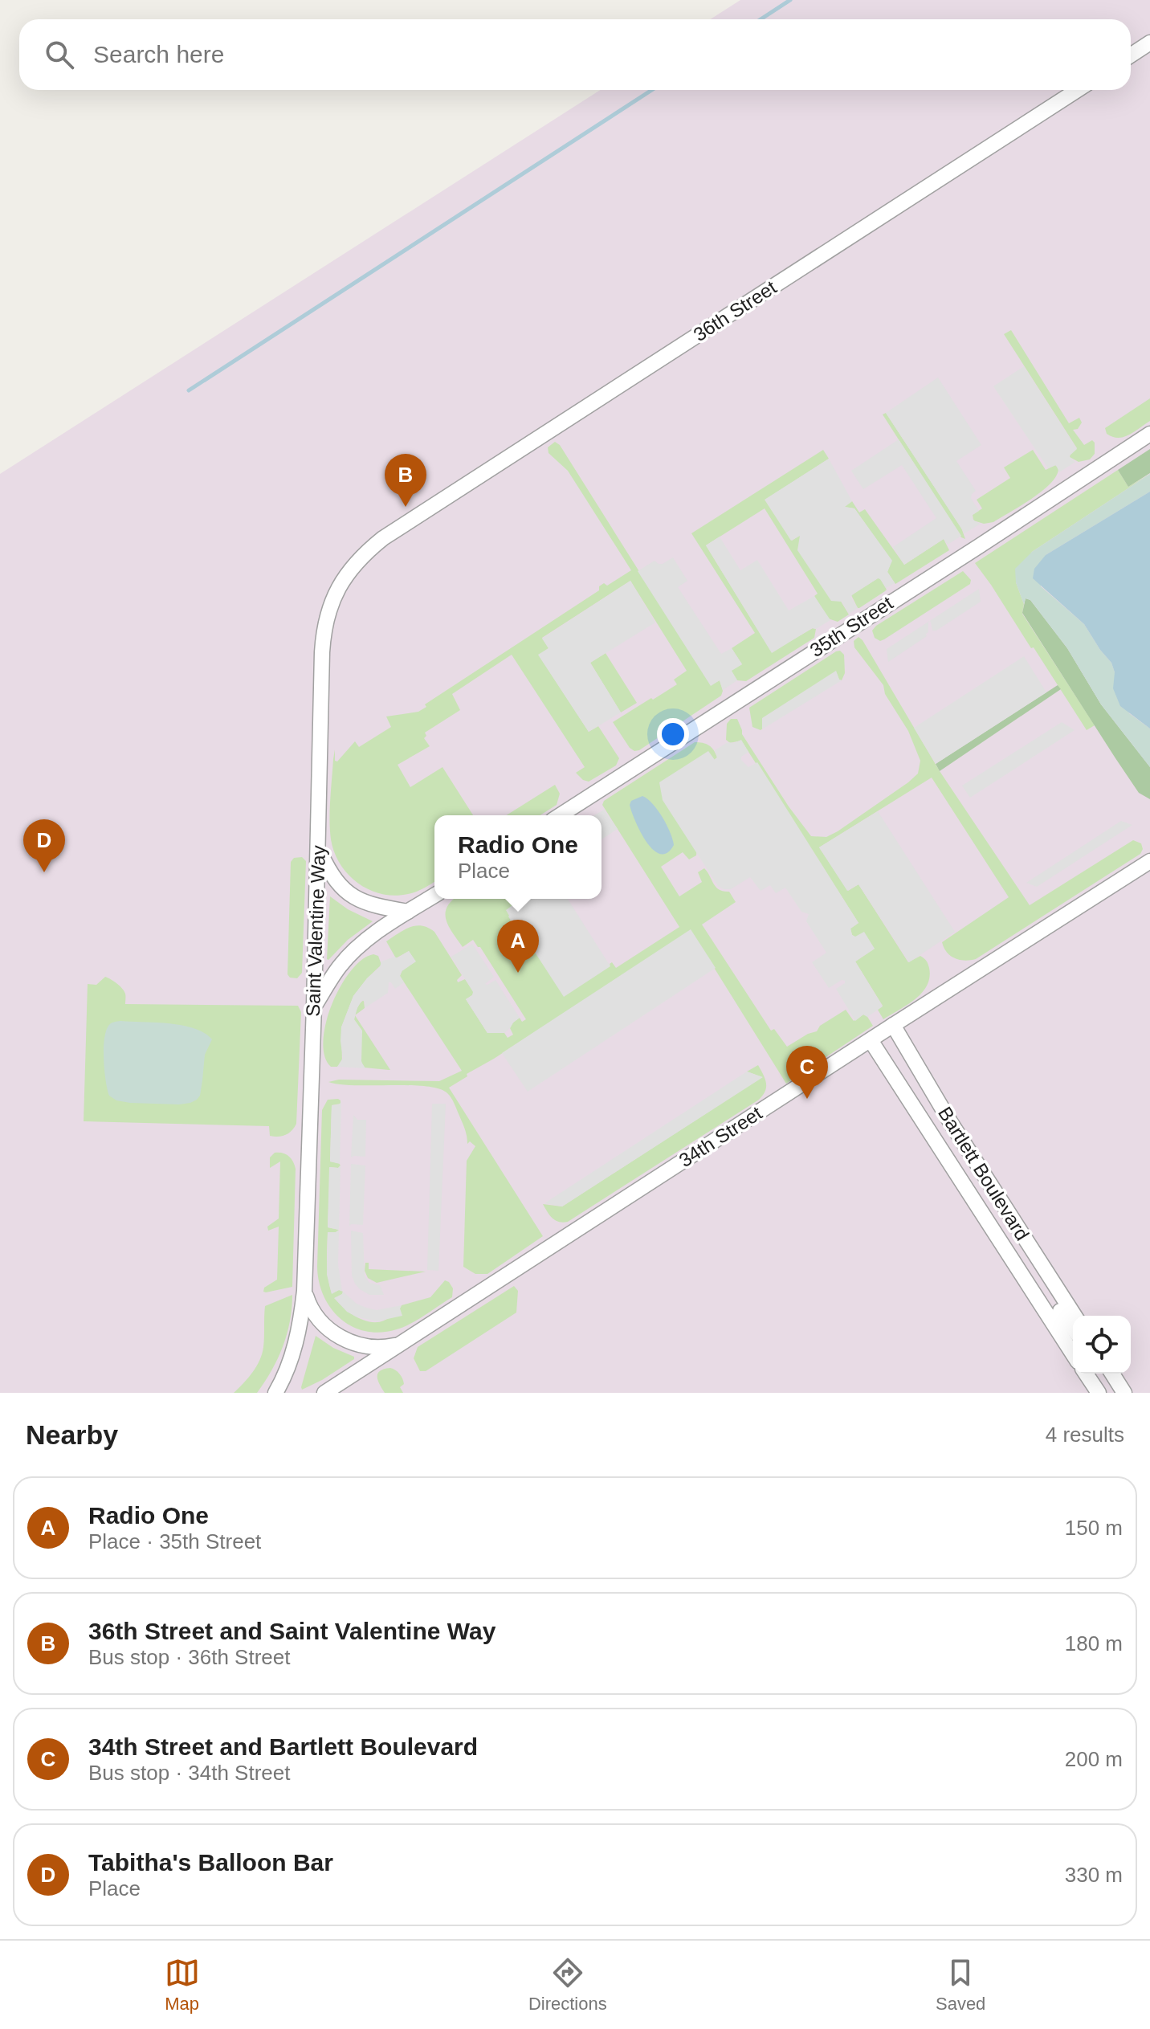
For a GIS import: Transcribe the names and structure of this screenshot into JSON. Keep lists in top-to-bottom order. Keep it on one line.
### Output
{"streets":{"street":["36th Street","35th Street","Saint Valentine Way","34th Street","Bartlett Boulevard"]},"crossings":[["36th Street","Saint Valentine Way"],["34th Street","Bartlett Boulevard"]],"page":{"search":"Search here","pins":["B","D","A","C"],"popup":["Radio One","Place"],"heading":["Nearby","4 results"],"list":[{"mark":"A","name":"Radio One","note":"Place · 35th Street","value":"150 m"},{"mark":"B","name":"36th Street and Saint Valentine Way","note":"Bus stop · 36th Street","value":"180 m"},{"mark":"C","name":"34th Street and Bartlett Boulevard","note":"Bus stop · 34th Street","value":"200 m"},{"mark":"D","name":"Tabitha's Balloon Bar","note":"Place","value":"330 m"}],"nav":["Map","Directions","Saved"]}}
